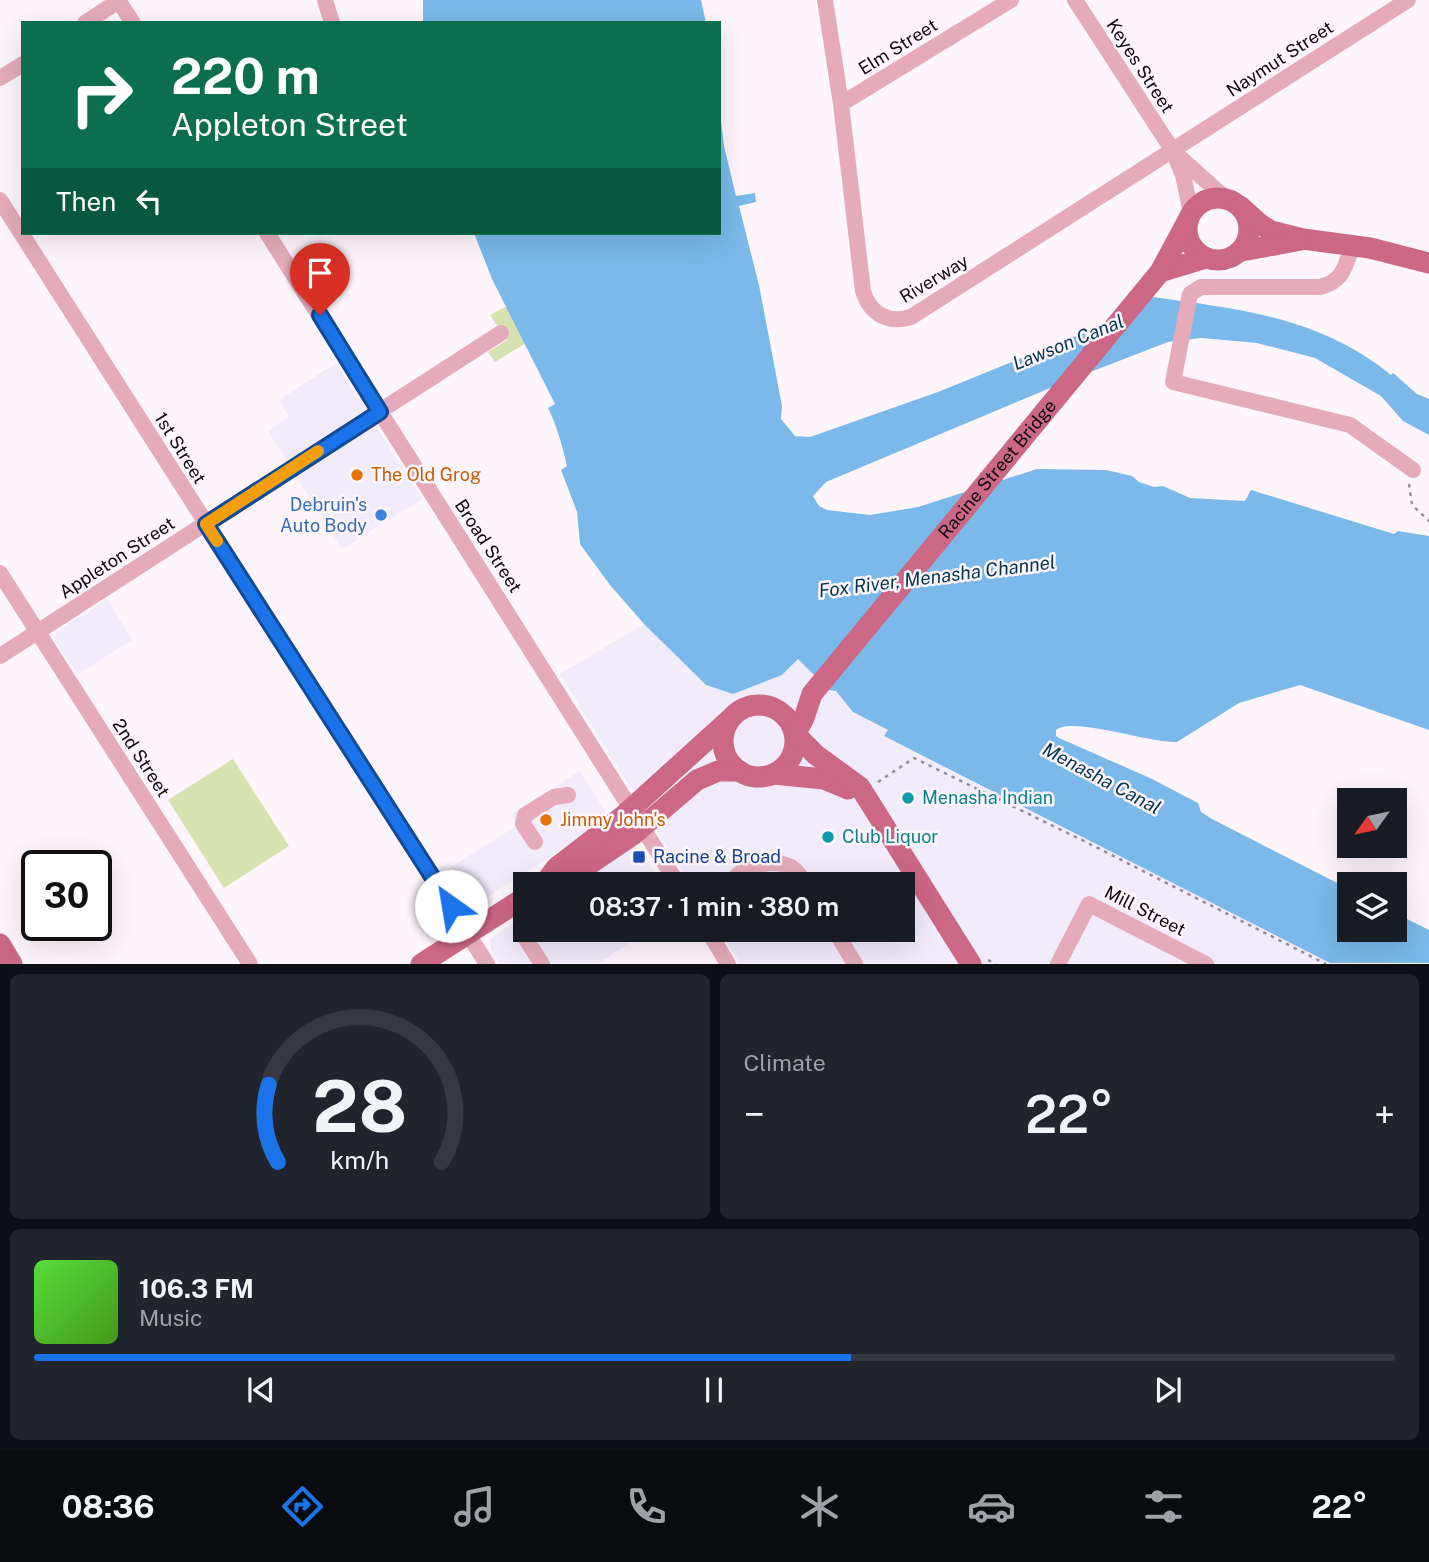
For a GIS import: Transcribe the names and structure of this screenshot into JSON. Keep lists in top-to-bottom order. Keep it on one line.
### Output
{"streets":{"main road":["Racine Street Bridge"],"street":["Elm Street","Naymut Street","Keyes Street","Riverway","1st Street","Broad Street","Appleton Street","2nd Street","Mill Street"]},"crossings":[["Elm Street","Riverway"],["Naymut Street","Keyes Street"],["Naymut Street","Riverway"],["Keyes Street","Riverway"],["Keyes Street","Racine Street Bridge"],["1st Street","Appleton Street"],["Broad Street","Appleton Street"],["Appleton Street","2nd Street"]],"water":["Lawson Canal","Fox River, Menasha Channel","Menasha Canal"],"places":{"other":["The Old Grog","Debruin's Auto Body","Menasha Indian","Jimmy John's","Club Liquor"],"transit":["Racine & Broad"]},"north":"bottom left","page":{"turn":["220 m","Appleton Street"],"then":"Then","limit":"30","trip":"08:37 · 1 min · 380 m","tile":"Climate","heat":["−","22°","+"],"song":["106.3 FM","Music"],"tabs":["08:36","22°"],"gauge":["28","km/h"]}}
